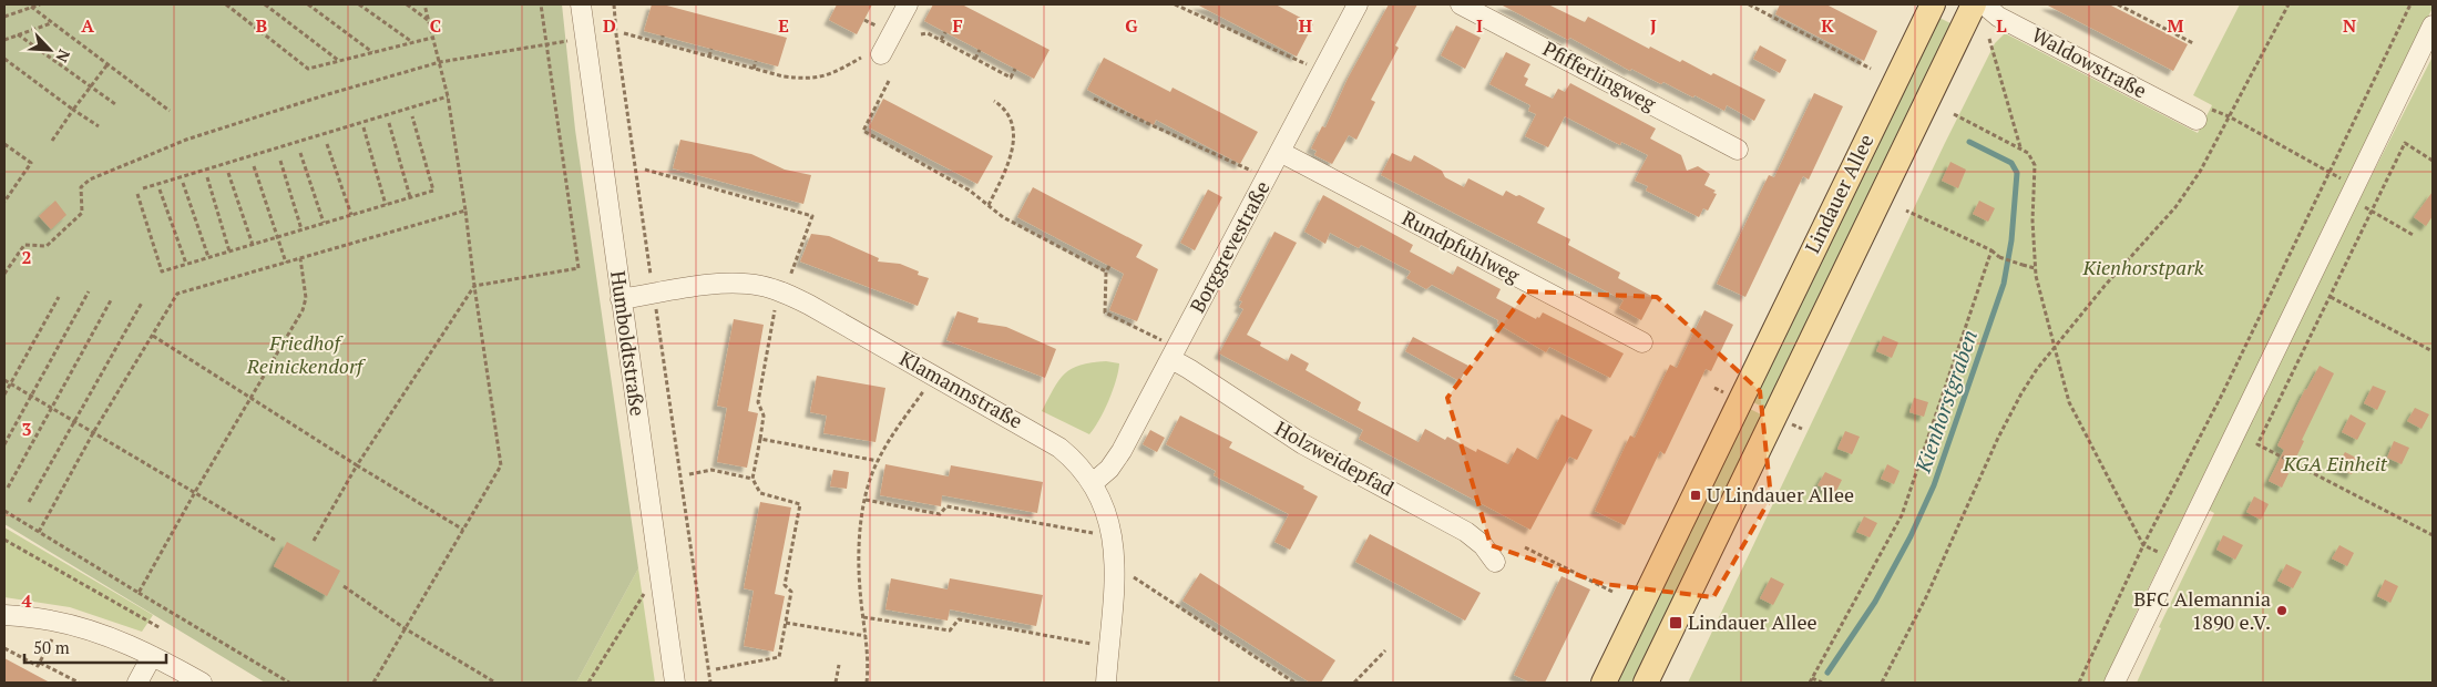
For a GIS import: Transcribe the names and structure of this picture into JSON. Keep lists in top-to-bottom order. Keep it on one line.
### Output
{"streets":{"main road":["Lindauer Allee"],"street":["Waldowstraße","Pfifferlingweg","Borggrevestraße","Rundpfuhlweg","Humboldtstraße","Klamannstraße","Holzweidepfad"]},"crossings":[["Borggrevestraße","Rundpfuhlweg"],["Borggrevestraße","Klamannstraße"],["Borggrevestraße","Holzweidepfad"],["Humboldtstraße","Klamannstraße"]],"water":["Kienhorstgraben"],"parks":["Kienhorstpark","Friedhof Reinickendorf","KGA Einheit"],"places":{"transit":["U Lindauer Allee","Lindauer Allee"],"other":["BFC Alemannia 1890 e.V."]},"scale_bar":"50 m","north":"bottom right","grid":{"columns":["A","B","C","D","E","F","G","H","I","J","K","L","M","N"],"rows":["2","3","4"]}}
